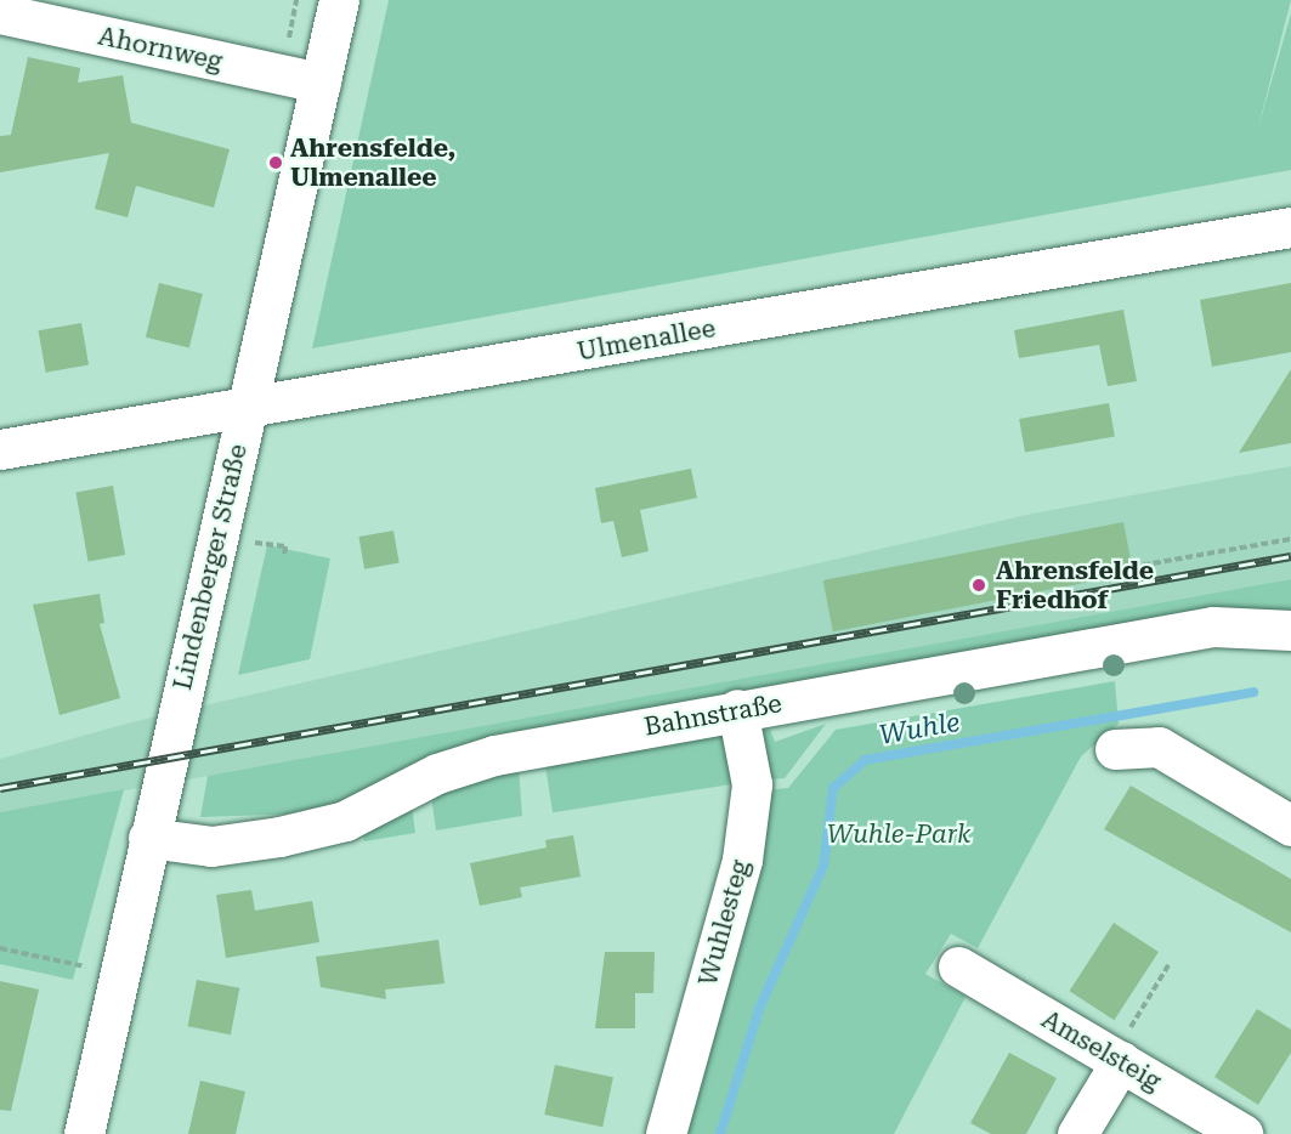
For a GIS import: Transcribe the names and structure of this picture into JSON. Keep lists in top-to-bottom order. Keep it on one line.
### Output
{"streets":{"street":["Ahornweg","Ulmenallee","Lindenberger Straße","Bahnstraße","Wuhlesteg","Amselsteig"]},"crossings":[["Ahornweg","Lindenberger Straße"],["Ulmenallee","Lindenberger Straße"],["Lindenberger Straße","Bahnstraße"],["Bahnstraße","Wuhlesteg"]],"water":["Wuhle"],"parks":["Wuhle-Park"],"places":["Ahrensfelde, Ulmenallee","Ahrensfelde Friedhof"]}
